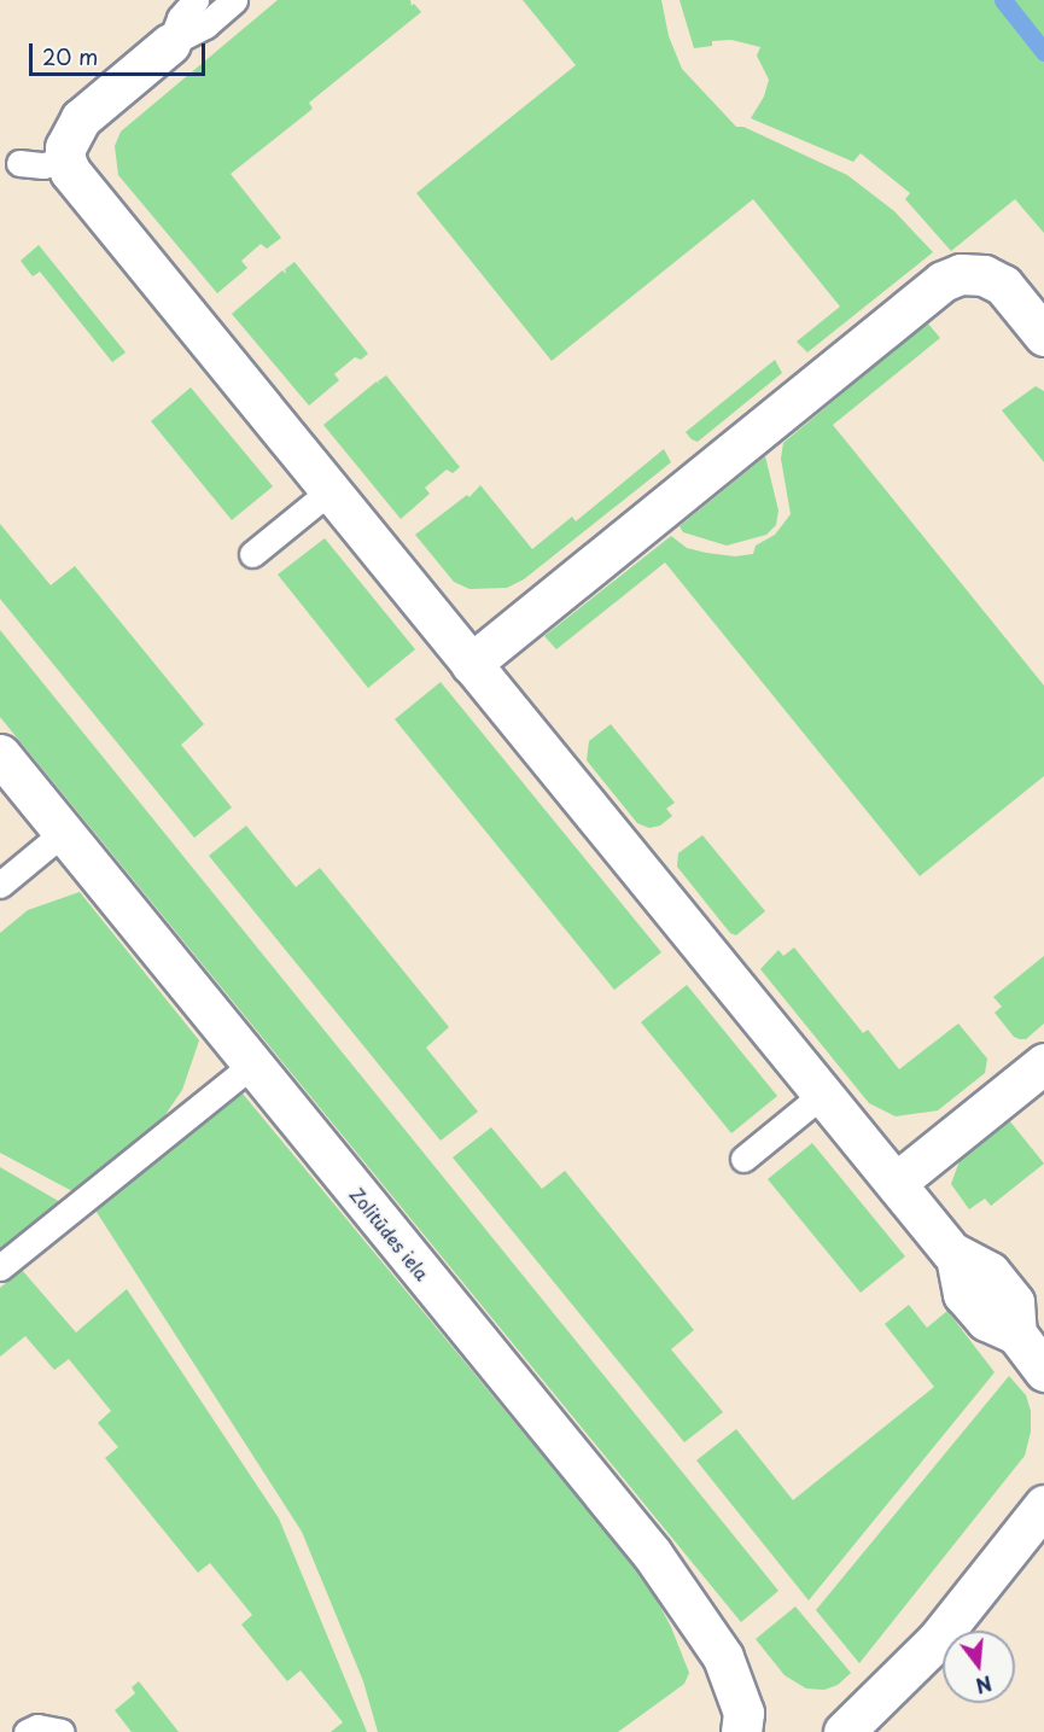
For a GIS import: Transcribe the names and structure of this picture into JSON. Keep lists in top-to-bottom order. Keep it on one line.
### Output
{"streets":{"street":["Zolitūdes iela"]},"scale_bar":"20 m","north":"bottom"}
